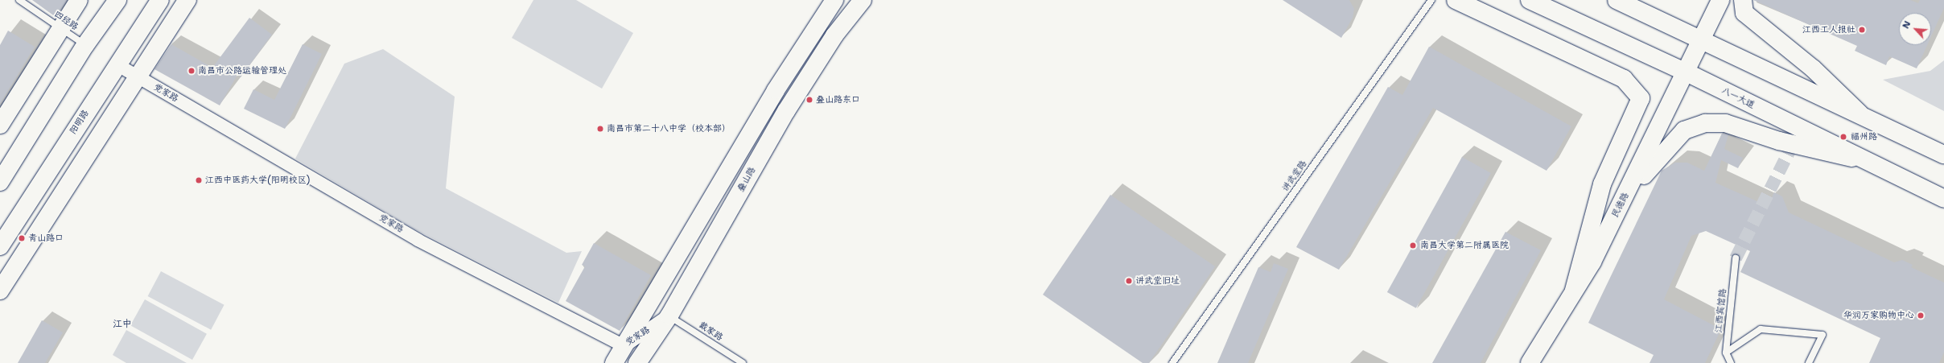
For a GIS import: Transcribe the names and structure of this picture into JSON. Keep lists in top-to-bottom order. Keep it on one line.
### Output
{"streets":{"main road":["八一大道","阳明路","叠山路","民德路"],"street":["党家路"],"lane":["四经路","讲武堂路","江西宾馆路","戴家路"]},"crossings":[["党家路","阳明路"],["党家路","叠山路"],["党家路","戴家路"],["八一大道","民德路"],["叠山路","戴家路"]],"districts":["江中"],"places":["江西工人报社","南昌市公路运输管理处","叠山路东口","南昌市第二十八中学（校本部）","福州路","江西中医药大学(阳明校区)","青山路口","南昌大学第二附属医院","讲武堂旧址","华润万家购物中心"],"north":"top left"}
